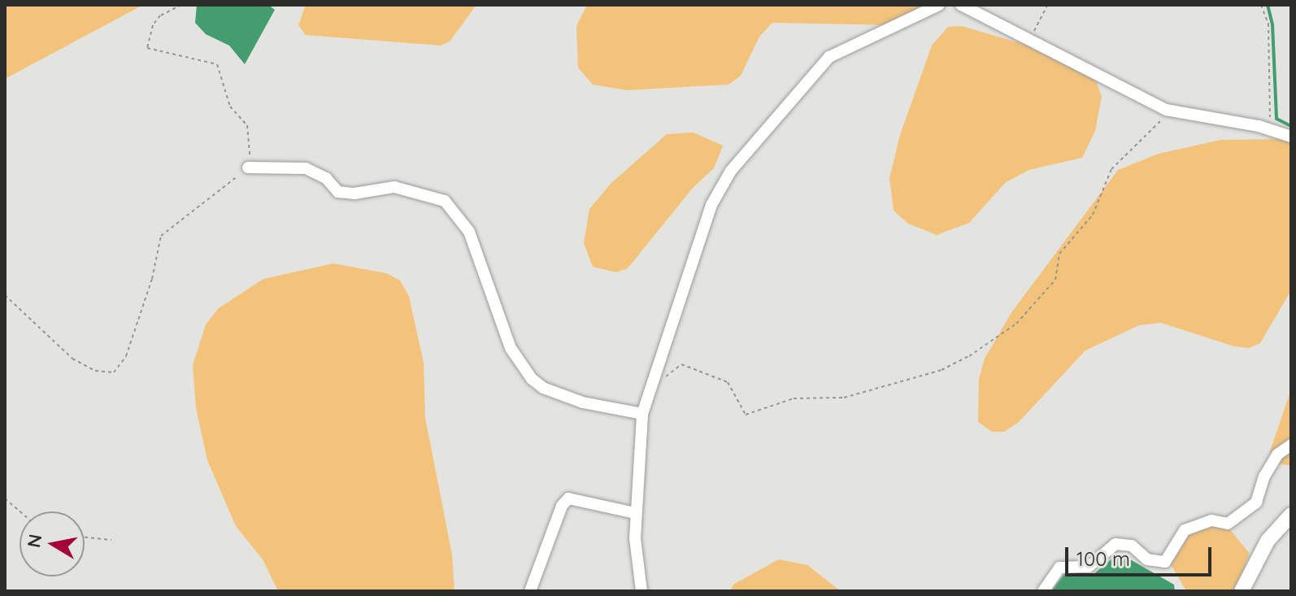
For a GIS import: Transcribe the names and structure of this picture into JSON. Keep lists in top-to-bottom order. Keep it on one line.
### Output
{"scale_bar":"100 m","north":"left"}
